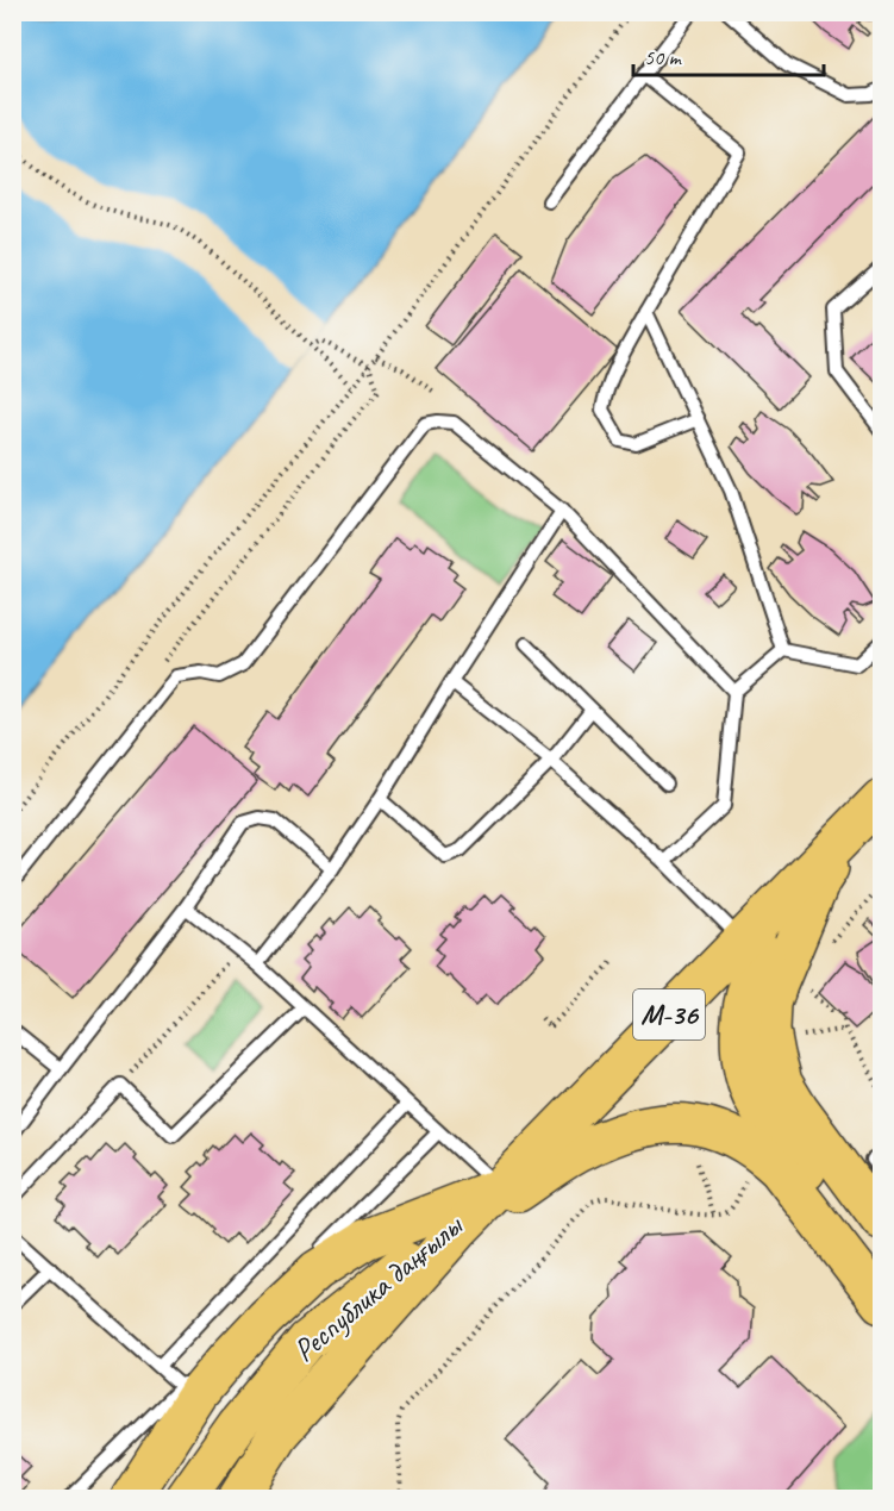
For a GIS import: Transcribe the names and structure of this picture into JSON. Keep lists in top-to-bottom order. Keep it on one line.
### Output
{"streets":{"main road":["M-36","Республика даңғылы"]},"scale_bar":"50 m"}
